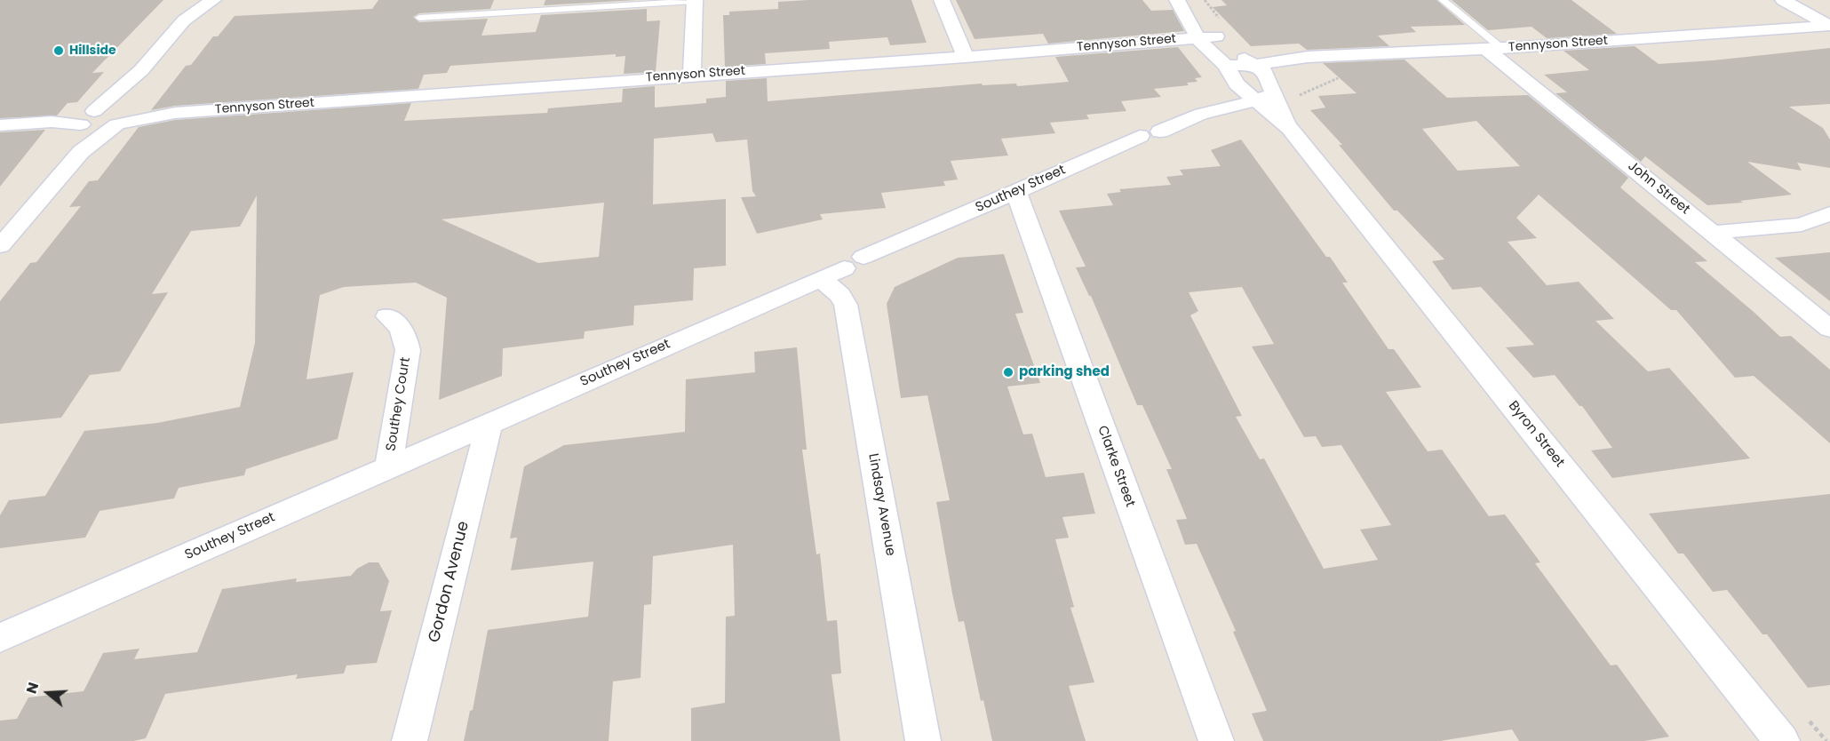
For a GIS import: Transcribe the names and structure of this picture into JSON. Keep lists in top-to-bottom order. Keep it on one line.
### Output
{"streets":{"street":["Tennyson Street","John Street","Southey Street","Southey Court","Byron Street","Clarke Street","Lindsay Avenue","Gordon Avenue"]},"crossings":[["Tennyson Street","John Street"],["Tennyson Street","Byron Street"],["Southey Street","Southey Court"],["Southey Street","Byron Street"],["Southey Street","Clarke Street"],["Southey Street","Lindsay Avenue"],["Southey Street","Gordon Avenue"]],"places":["Hillside","parking shed"],"north":"left"}
